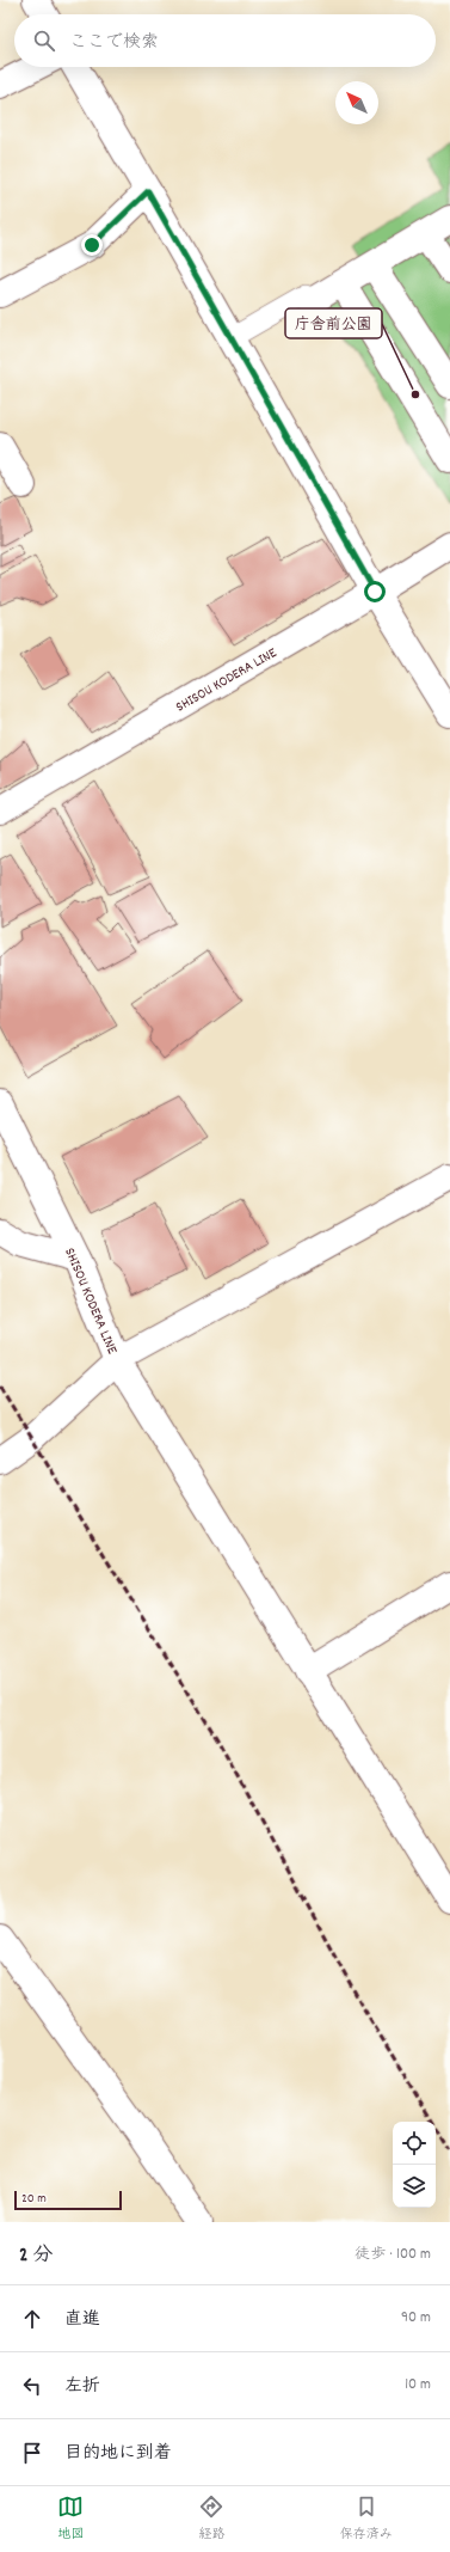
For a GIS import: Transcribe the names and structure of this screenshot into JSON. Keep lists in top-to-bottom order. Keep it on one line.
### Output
{"streets":{"street":["SHISOU KODERA LINE"]},"places":["庁舎前公園"],"scale_bar":"20 m","north":"top left","page":{"search":"ここで検索","scale":"20 m","heading":["2 分","徒歩 · 100 m"],"list":[["直進","90 m"],["左折","10 m"],"目的地に到着"],"nav":["地図","経路","保存済み"]}}
